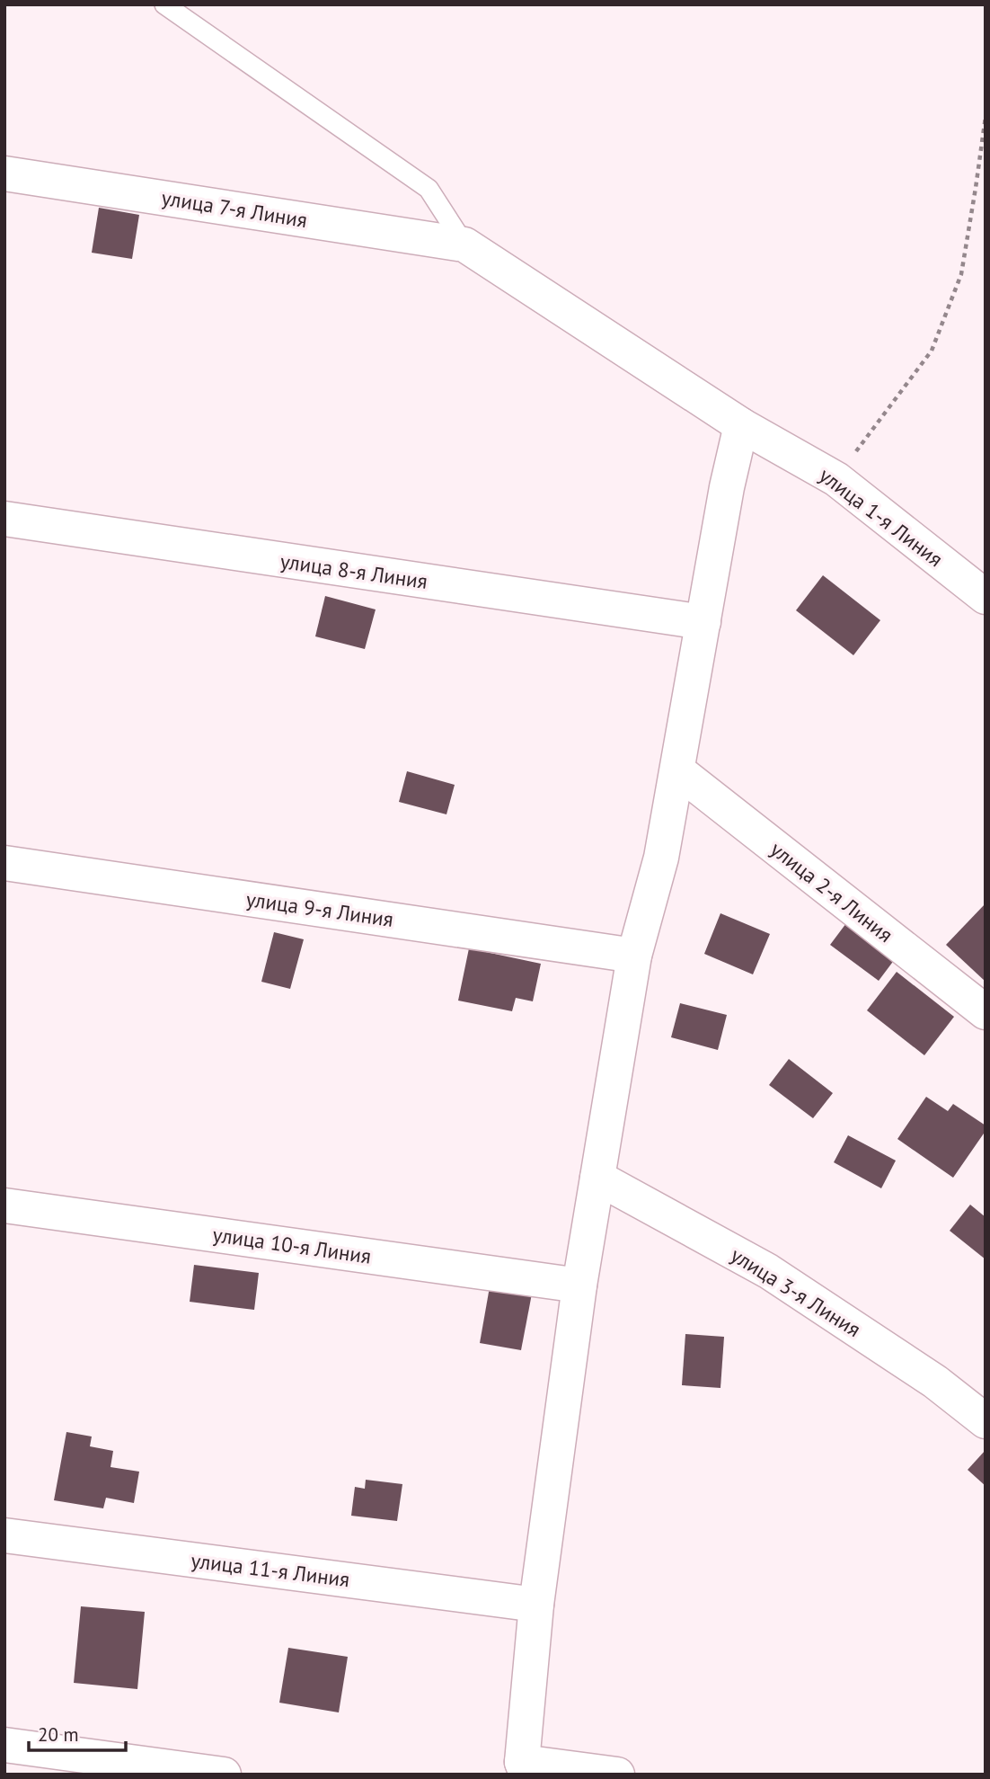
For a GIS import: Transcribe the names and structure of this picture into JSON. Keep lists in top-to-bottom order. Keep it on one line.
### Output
{"streets":{"street":["улица 7-я Линия","улица 1-я Линия","улица 8-я Линия","улица 2-я Линия","улица 9-я Линия","улица 10-я Линия","улица 3-я Линия","улица 11-я Линия"]},"crossings":[["улица 7-я Линия","улица 1-я Линия"]],"scale_bar":"20 m"}
